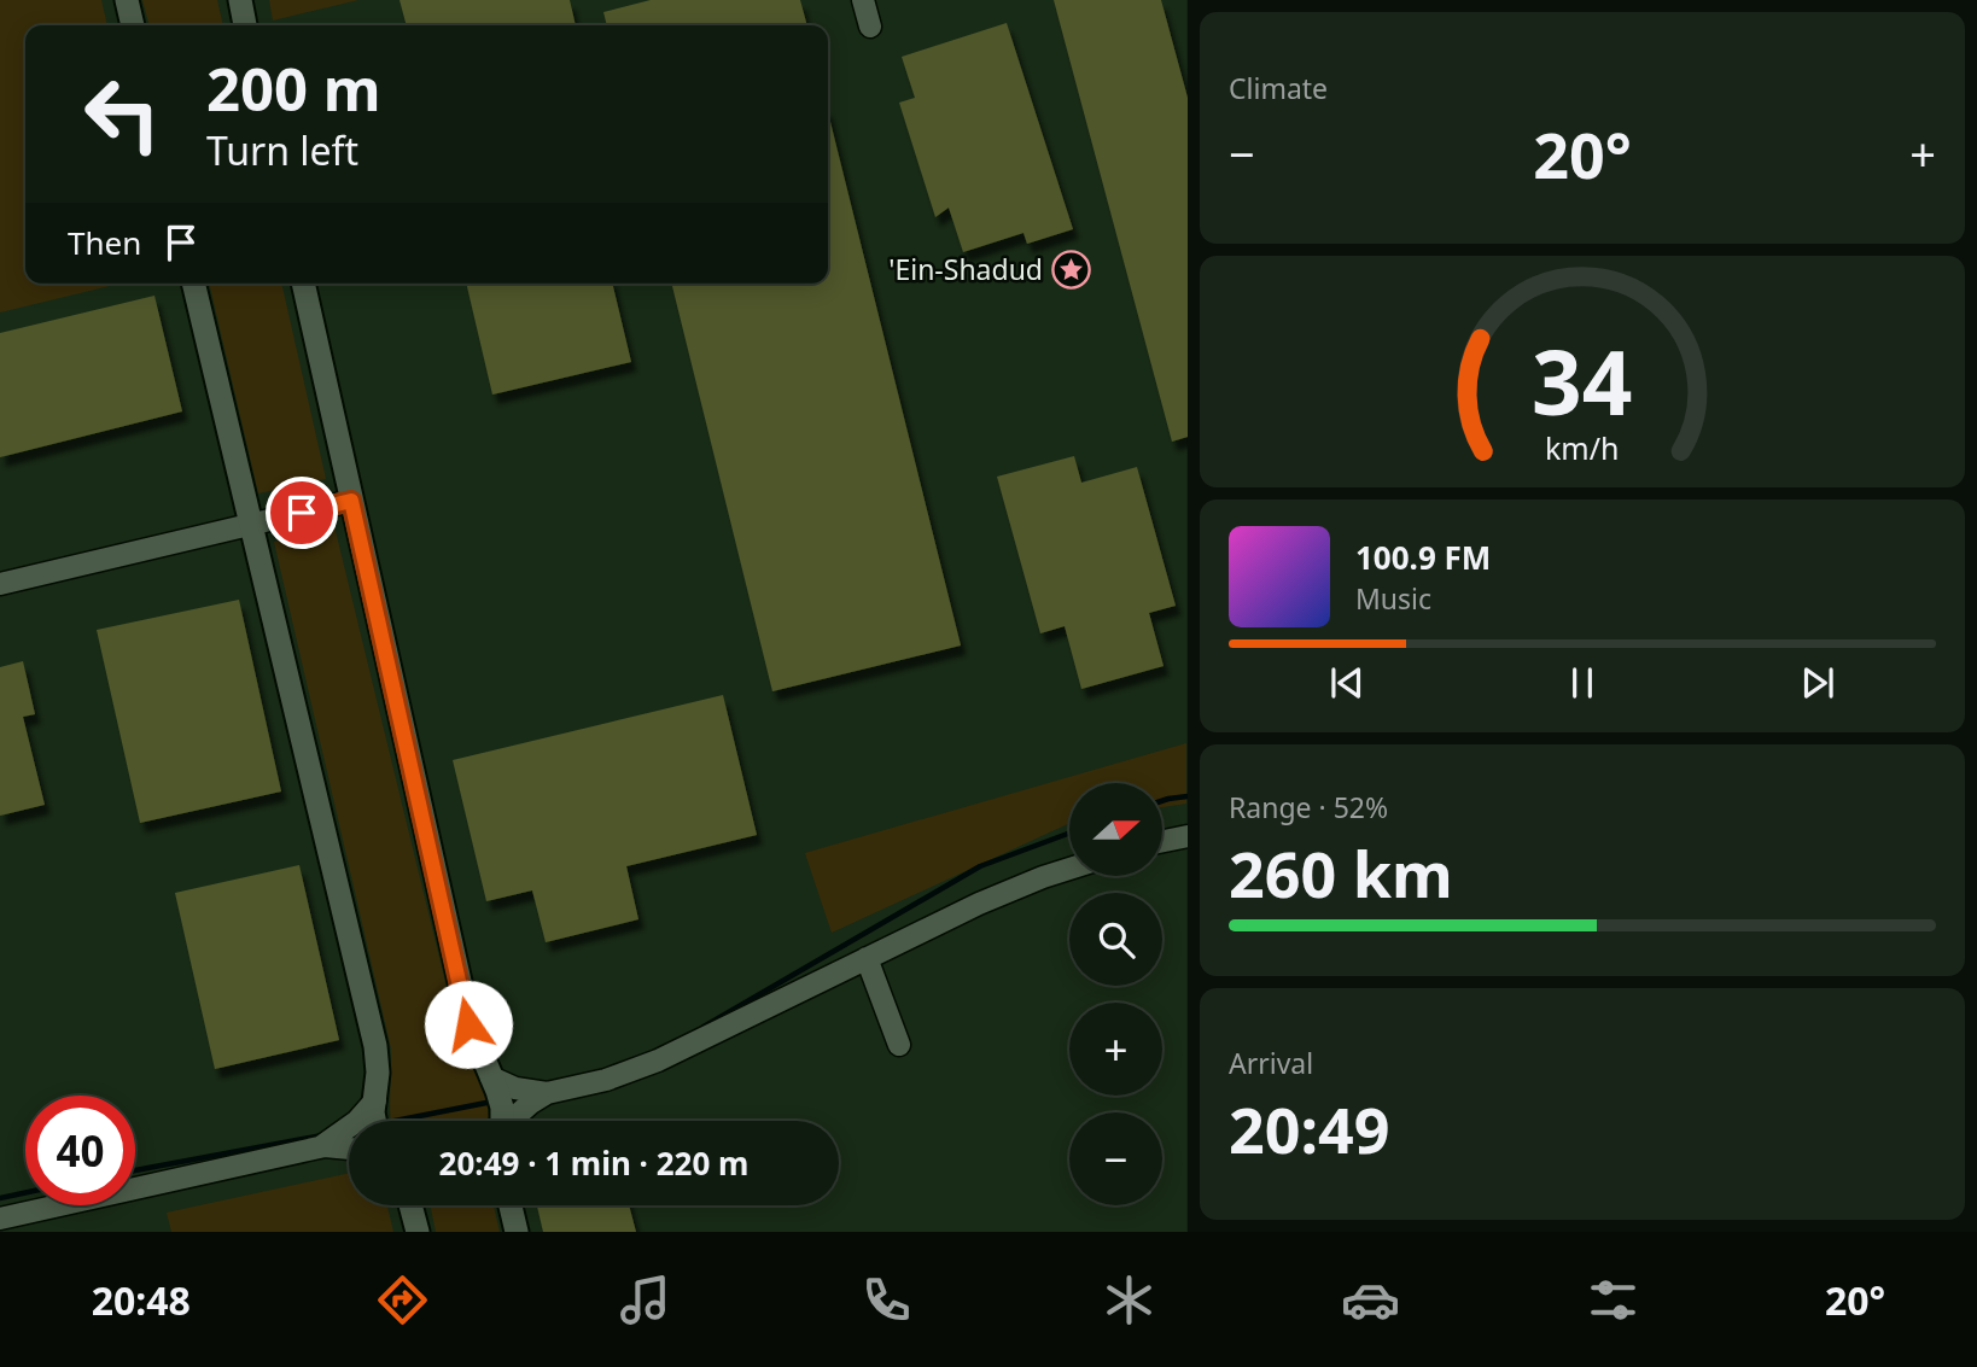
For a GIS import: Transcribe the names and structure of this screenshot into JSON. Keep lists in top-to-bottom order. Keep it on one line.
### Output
{"places":{"place":["'Ein-Shadud"]},"north":"right","page":{"tile":["Climate",["Range · 52%","260 km"],["Arrival","20:49"]],"turn":["200 m","Turn left"],"heat":["−","20°","+"],"then":"Then","song":["100.9 FM","Music"],"map_buttons":["+","−"],"limit":"40","trip":"20:49 · 1 min · 220 m","tabs":["20:48","20°"],"gauge":["34","km/h"]}}
